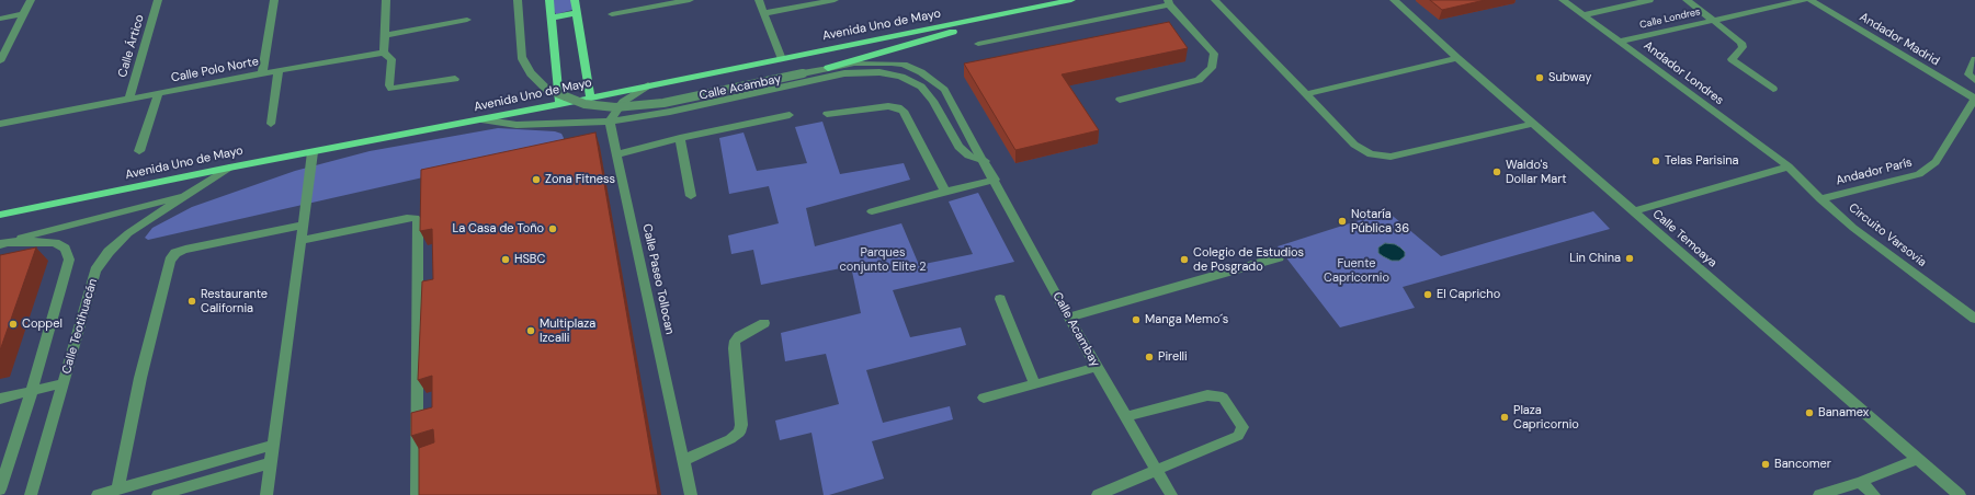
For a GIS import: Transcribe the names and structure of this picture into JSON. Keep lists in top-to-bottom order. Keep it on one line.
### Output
{"streets":{"main road":["Avenida Uno de Mayo"],"street":["Calle Londres","Andador Madrid","Calle Ártico","Calle Polo Norte","Andador Londres","Calle Acambay","Andador París","Circuito Varsovia","Calle Temoaya","Calle Paseo Tollocan","Calle Teotihuacán"]},"crossings":[["Calle Londres","Andador Londres"],["Avenida Uno de Mayo","Calle Acambay"],["Avenida Uno de Mayo","Calle Teotihuacán"],["Andador Madrid","Andador París"],["Calle Ártico","Calle Polo Norte"],["Andador Londres","Circuito Varsovia"],["Calle Acambay","Calle Paseo Tollocan"],["Andador París","Circuito Varsovia"]],"parks":["Parques conjunto Elite 2","Fuente Capricornio"],"places":["Subway","Telas Parisina","Waldo's Dollar Mart","Zona Fitness","Notaría Pública 36","La Casa de Toño","Lin China","HSBC","Colegio de Estudios de Posgrado","El Capricho","Restaurante California","Manga Memo´s","Coppel","Multiplaza Izcalli","Pirelli","Banamex","Plaza Capricornio","Bancomer"]}
